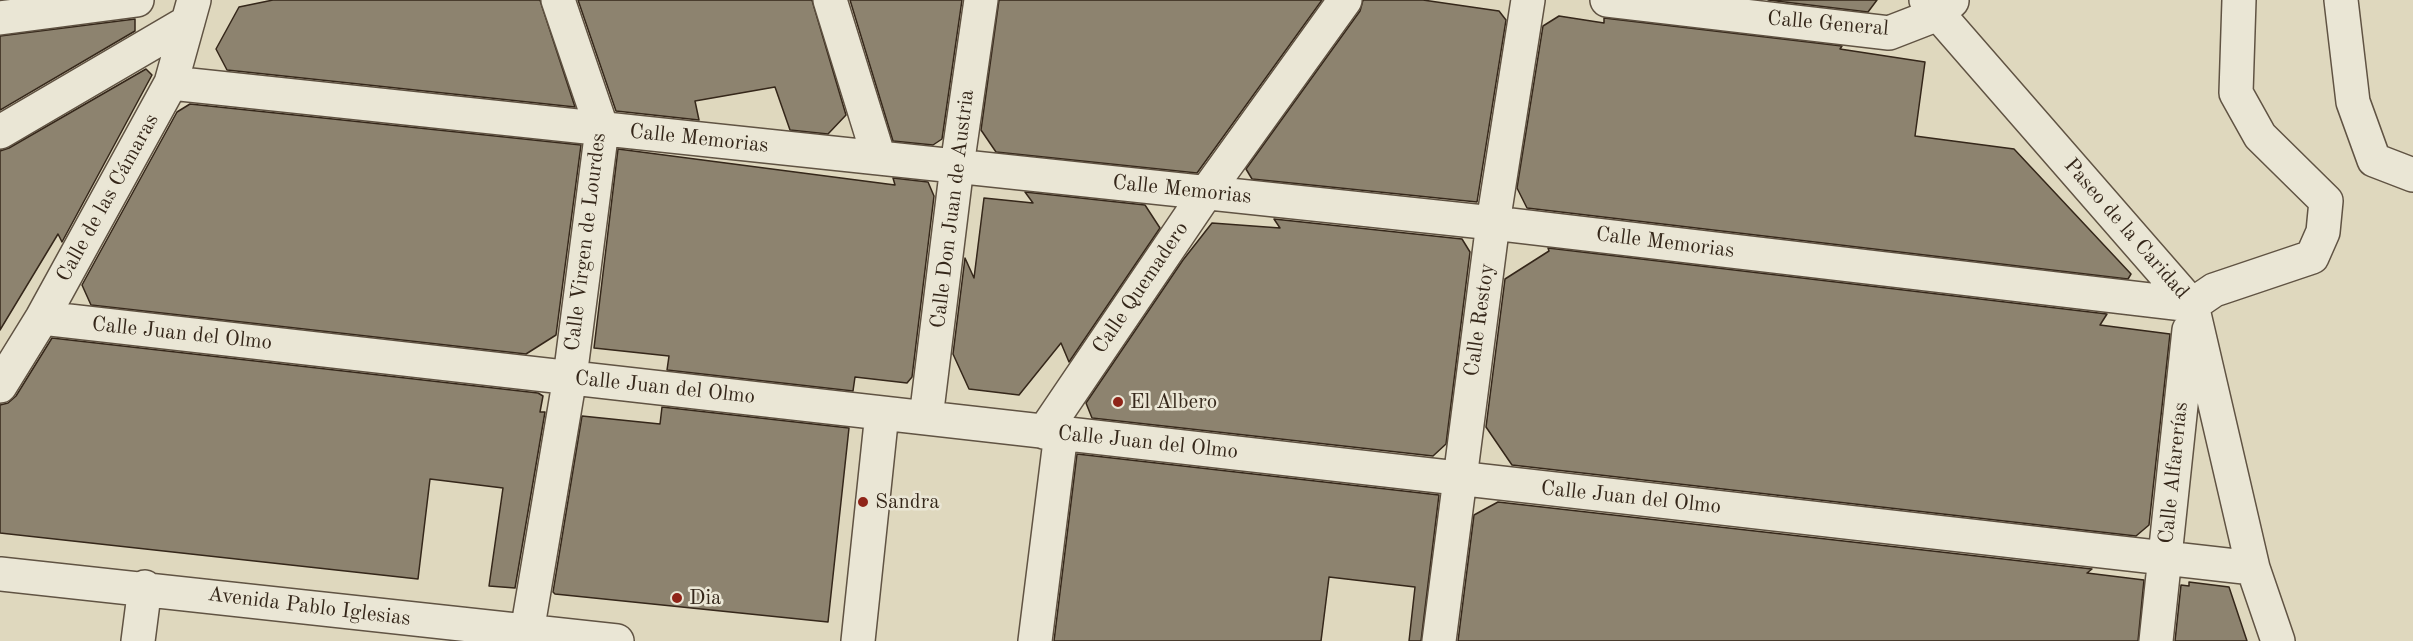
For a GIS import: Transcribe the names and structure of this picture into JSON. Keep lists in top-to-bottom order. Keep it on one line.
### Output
{"streets":{"street":["Calle General","Calle Memorias","Calle de las Cámaras","Calle Don Juan de Austria","Paseo de la Caridad","Calle Virgen de Lourdes","Calle Quemadero","Calle Restoy","Calle Juan del Olmo","Calle Alfarerías","Avenida Pablo Iglesias"]},"crossings":[["Calle General","Paseo de la Caridad"],["Calle Memorias","Calle de las Cámaras"],["Calle Memorias","Calle Don Juan de Austria"],["Calle Memorias","Paseo de la Caridad"],["Calle Memorias","Calle Virgen de Lourdes"],["Calle Memorias","Calle Quemadero"],["Calle Memorias","Calle Restoy"],["Calle Memorias","Calle Alfarerías"],["Calle de las Cámaras","Calle Juan del Olmo"],["Calle Don Juan de Austria","Calle Juan del Olmo"],["Paseo de la Caridad","Calle Juan del Olmo"],["Paseo de la Caridad","Calle Alfarerías"],["Calle Virgen de Lourdes","Calle Juan del Olmo"],["Calle Virgen de Lourdes","Avenida Pablo Iglesias"],["Calle Quemadero","Calle Juan del Olmo"],["Calle Restoy","Calle Juan del Olmo"],["Calle Juan del Olmo","Calle Alfarerías"]],"places":["El Albero","Sandra","Dia"]}
